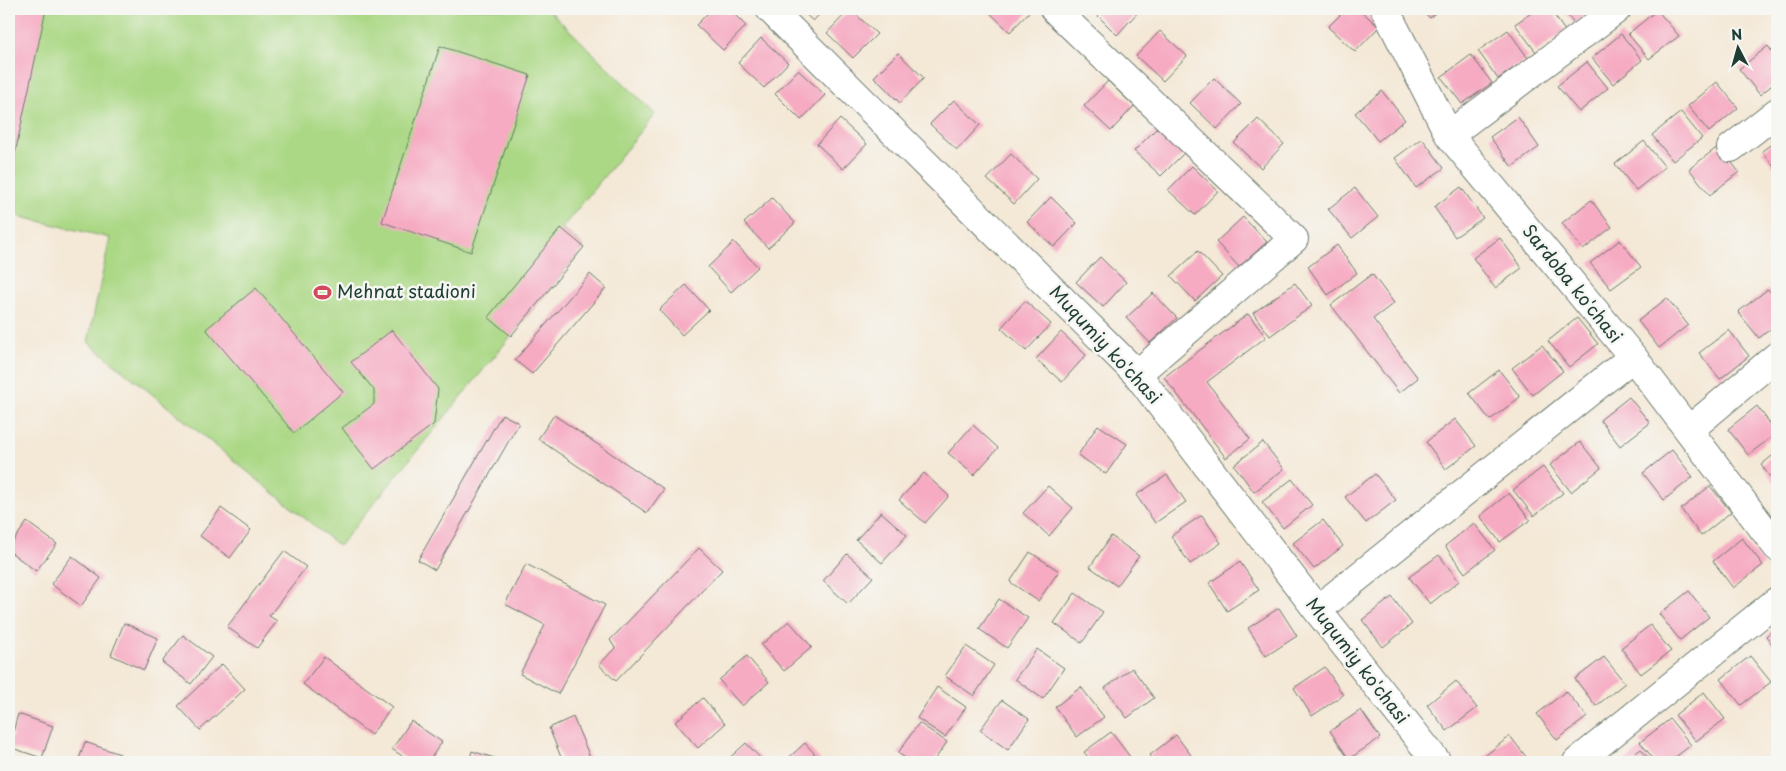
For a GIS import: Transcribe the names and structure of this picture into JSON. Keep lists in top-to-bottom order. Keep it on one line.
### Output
{"streets":{"street":["Sardoba ko'chasi","Muqumiy ko'chasi"]},"places":{"sports":["Mehnat stadioni"]},"north":"top"}
